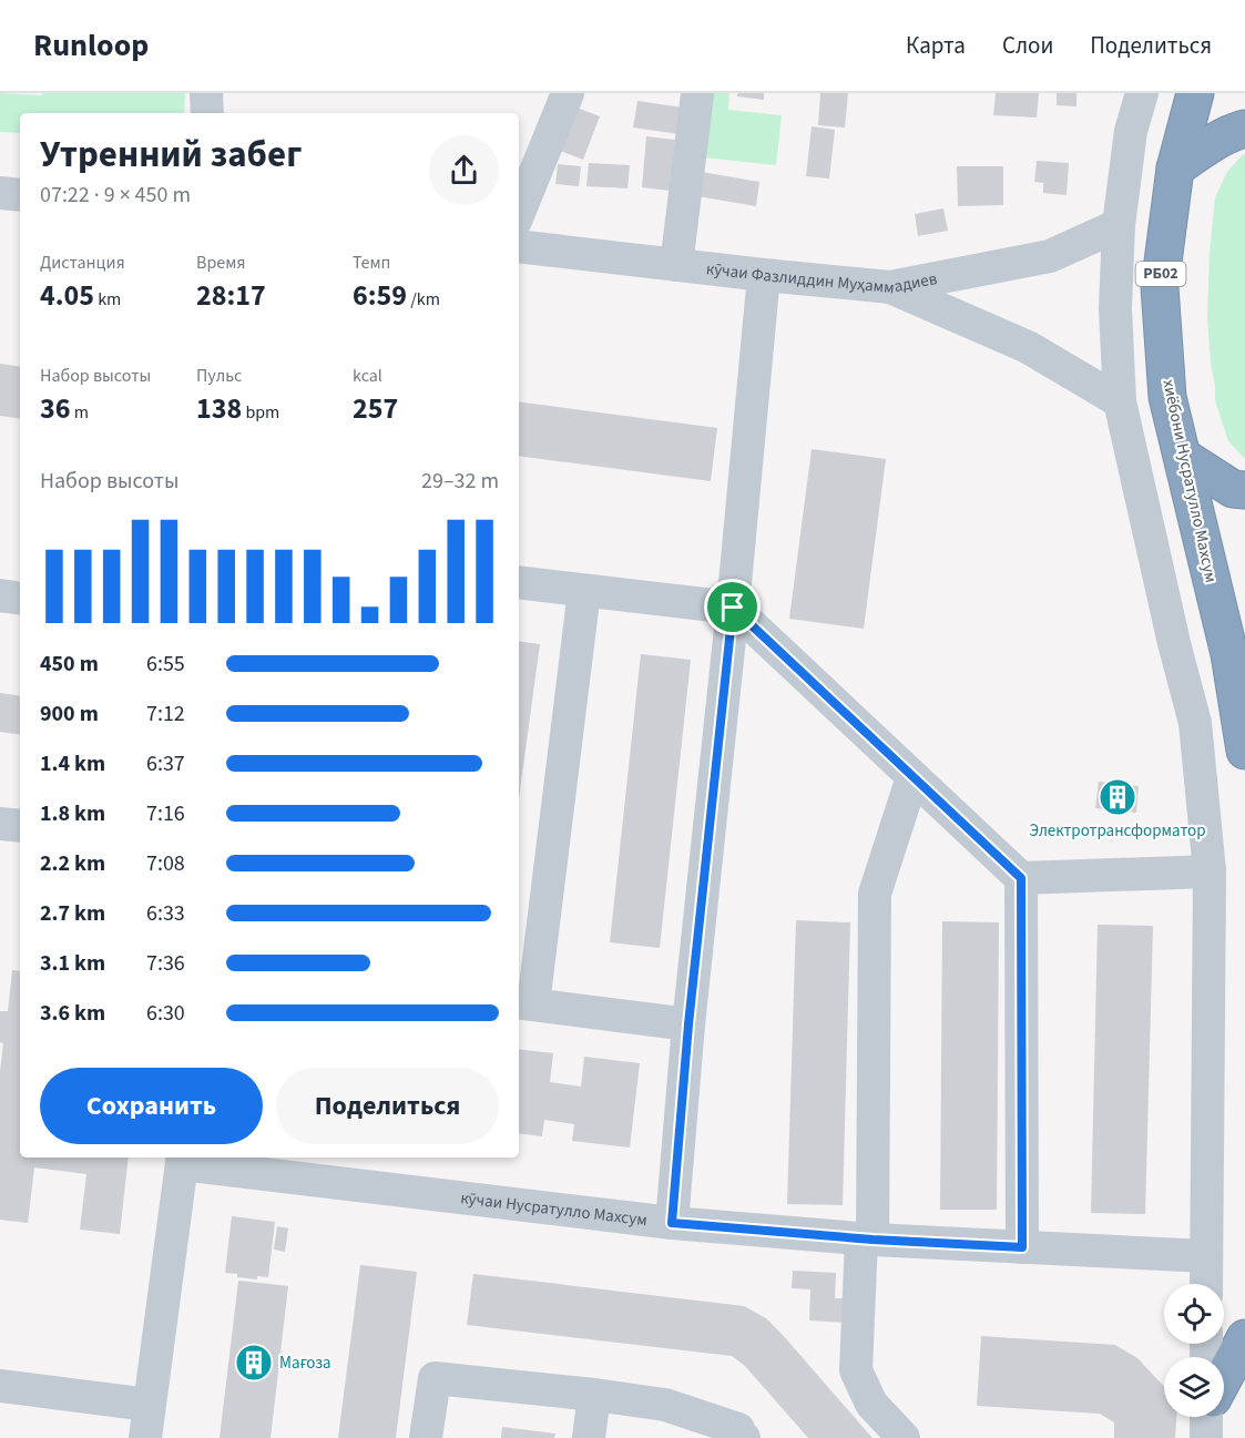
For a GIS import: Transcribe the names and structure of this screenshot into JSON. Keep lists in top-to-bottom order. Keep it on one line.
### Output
{"streets":{"highway":["РБ02","хиёбони Нусратулло Махсум"],"street":["кӯчаи Фазлиддин Муҳаммадиев","кӯчаи Нусратулло Махсум"]},"places":{"building":["Электротрансформатор","Мағоза"]},"page":{"header":"Runloop","nav":["Карта","Слои","Поделиться"],"heading":["Утренний забег","07:22 · 9 × 450 m"],"stats":[["Дистанция","4.05 km"],["Время","28:17"],["Темп","6:59 /km"],["Набор высоты","36 m"],["Пульс","138 bpm"],["kcal","257"]],"chart":["Набор высоты","29–32 m"],"list":[{"name":"450 m","note":"6:55"},{"name":"900 m","note":"7:12"},{"name":"1.4 km","note":"6:37"},{"name":"1.8 km","note":"7:16"},{"name":"2.2 km","note":"7:08"},{"name":"2.7 km","note":"6:33"},{"name":"3.1 km","note":"7:36"},{"name":"3.6 km","note":"6:30"}],"buttons":["Сохранить","Поделиться"]}}
